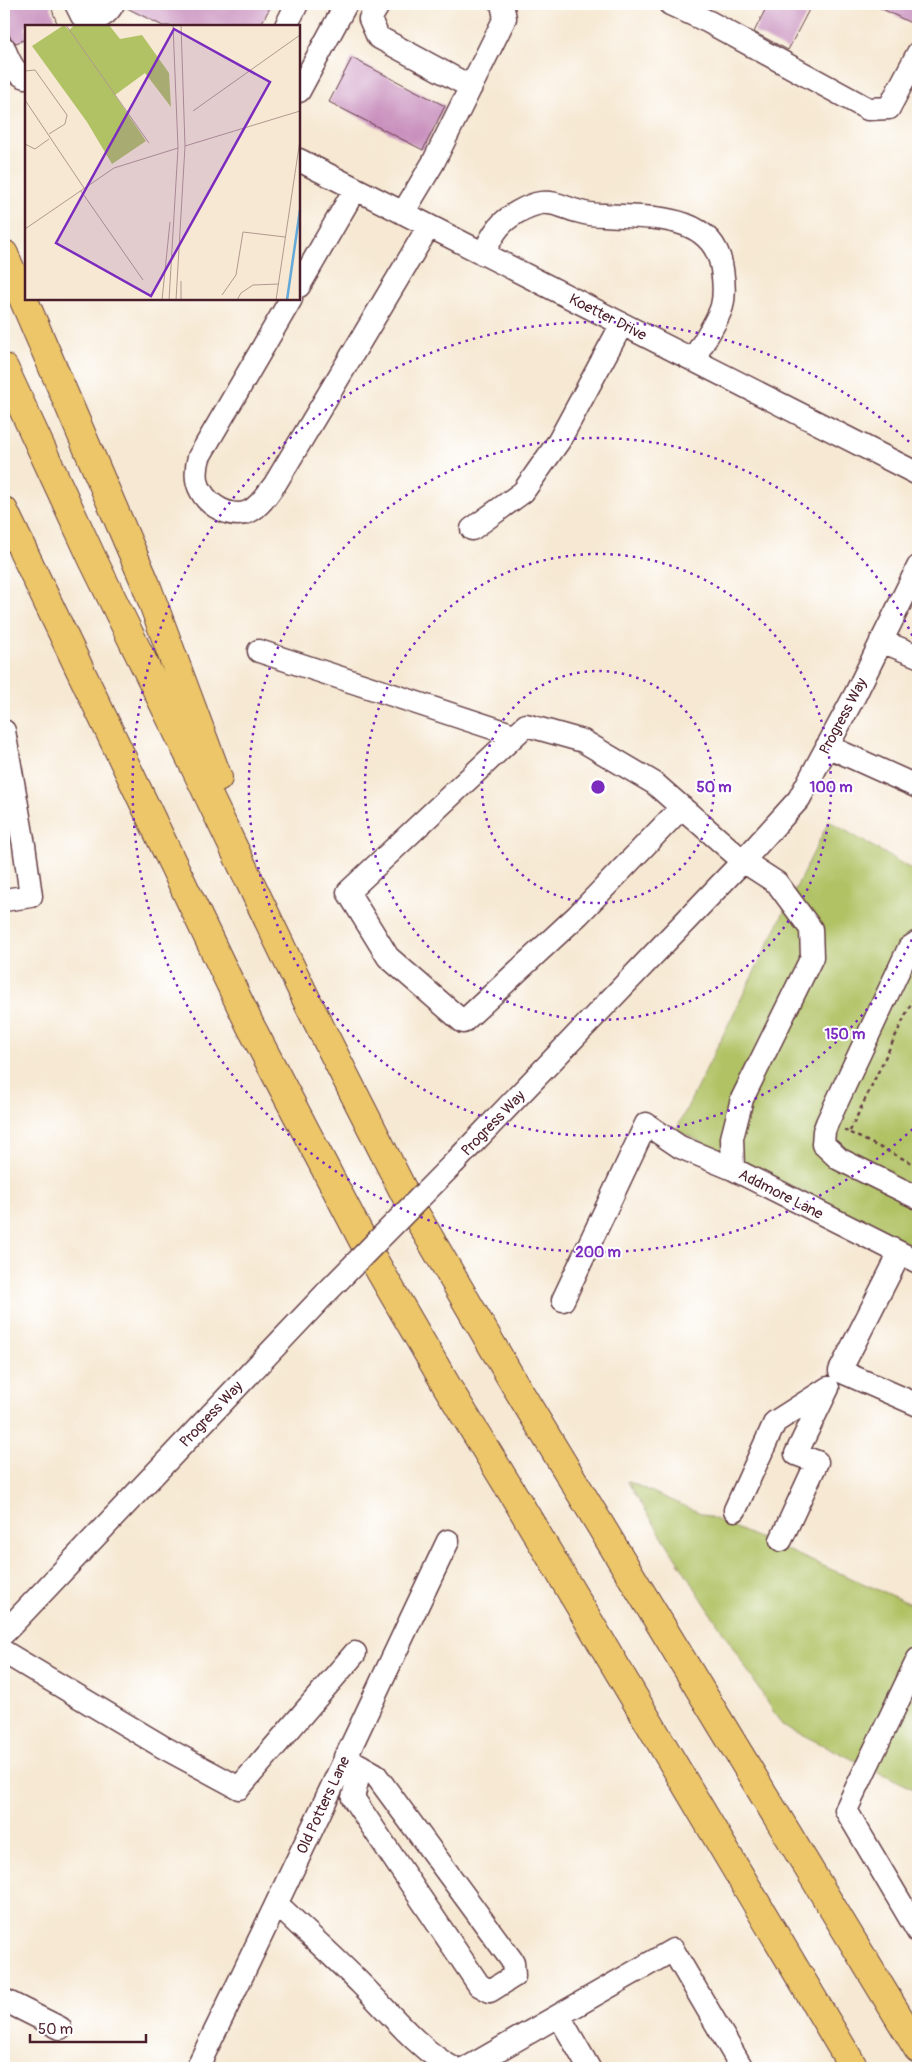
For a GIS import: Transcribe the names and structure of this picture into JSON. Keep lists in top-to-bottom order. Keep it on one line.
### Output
{"streets":{"street":["Koetter Drive","Progress Way","Addmore Lane","Old Potters Lane"]},"scale_bar":"50 m","rings":["50 m","100 m","150 m","200 m"]}
